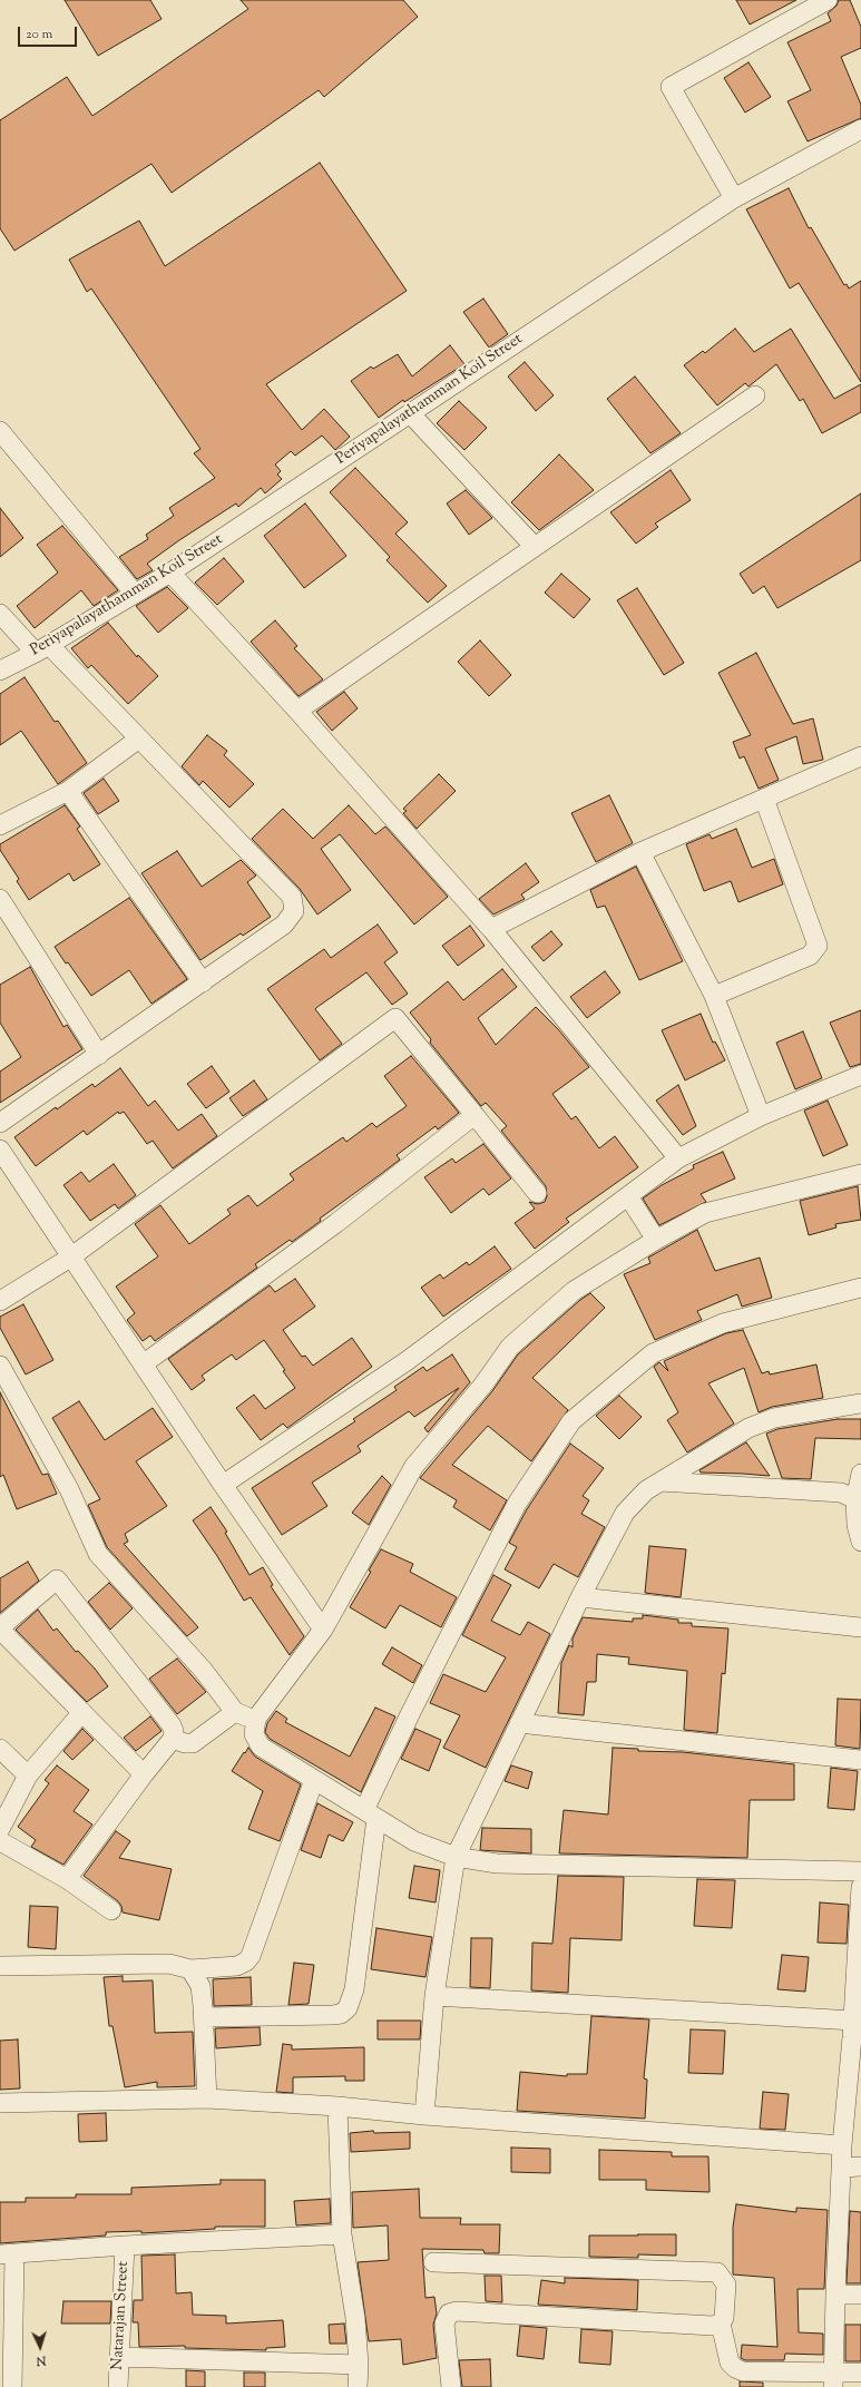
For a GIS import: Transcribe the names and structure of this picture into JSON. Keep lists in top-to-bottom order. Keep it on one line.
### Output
{"streets":{"street":["Periyapalayathamman Koil Street","Natarajan Street"]},"scale_bar":"20 m","north":"bottom"}
